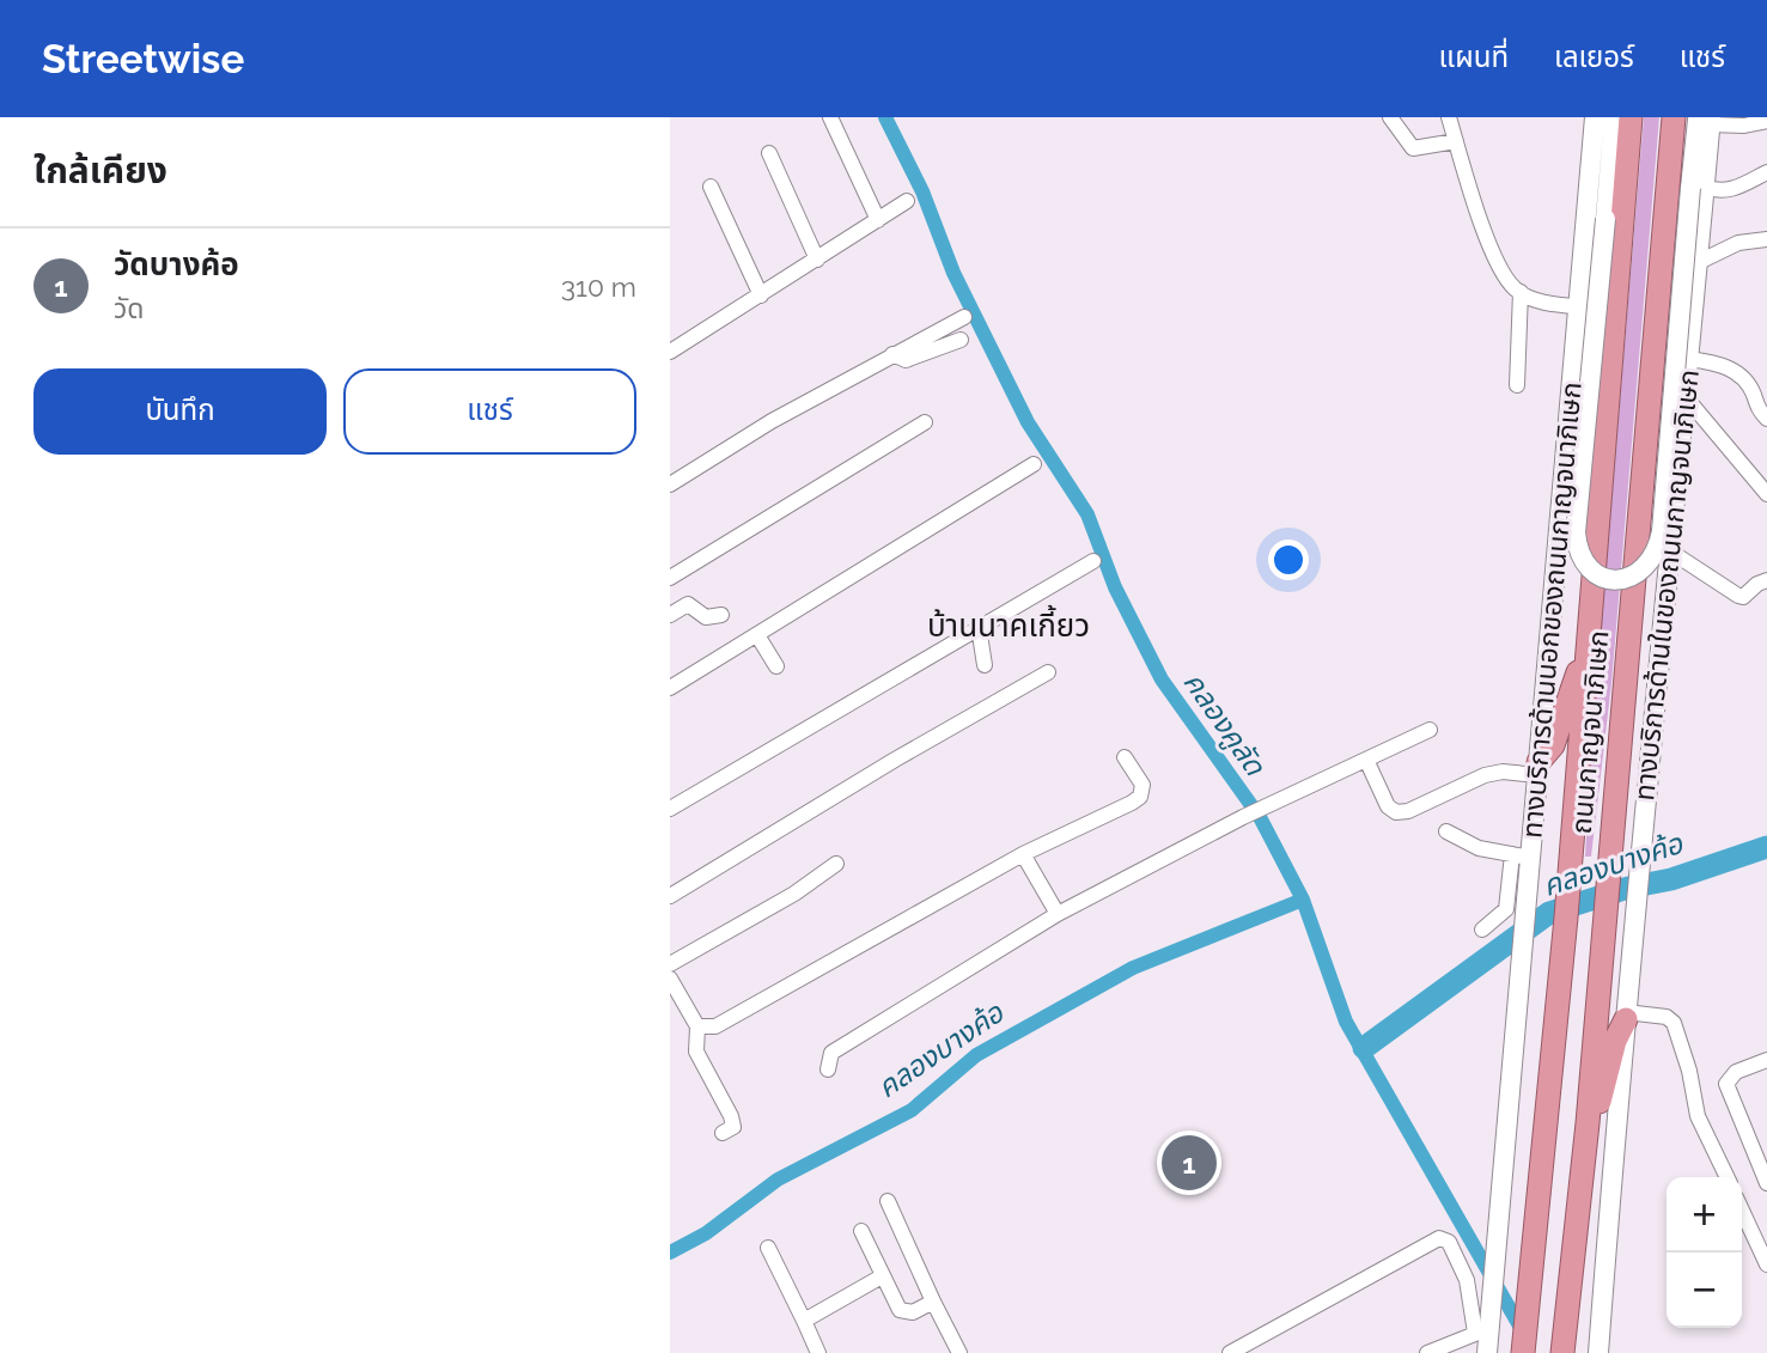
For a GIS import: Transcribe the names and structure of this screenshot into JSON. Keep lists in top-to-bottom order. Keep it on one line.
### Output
{"streets":{"highway":["ถนนกาญจนาภิเษก"],"main road":["ทางบริการด้านในของถนนกาญจนาภิเษก","ทางบริการด้านนอกของถนนกาญจนาภิเษก"]},"districts":["บ้านนาคเกี้ยว"],"water":["คลองคูลัด","คลองบางค้อ"],"page":{"header":"Streetwise","nav":["แผนที่","เลเยอร์","แชร์"],"heading":"ใกล้เคียง","list":[{"mark":"1","name":"วัดบางค้อ","note":"วัด","value":"310 m"}],"buttons":["บันทึก","แชร์"],"pins":"1","map_buttons":["+","−"]}}
